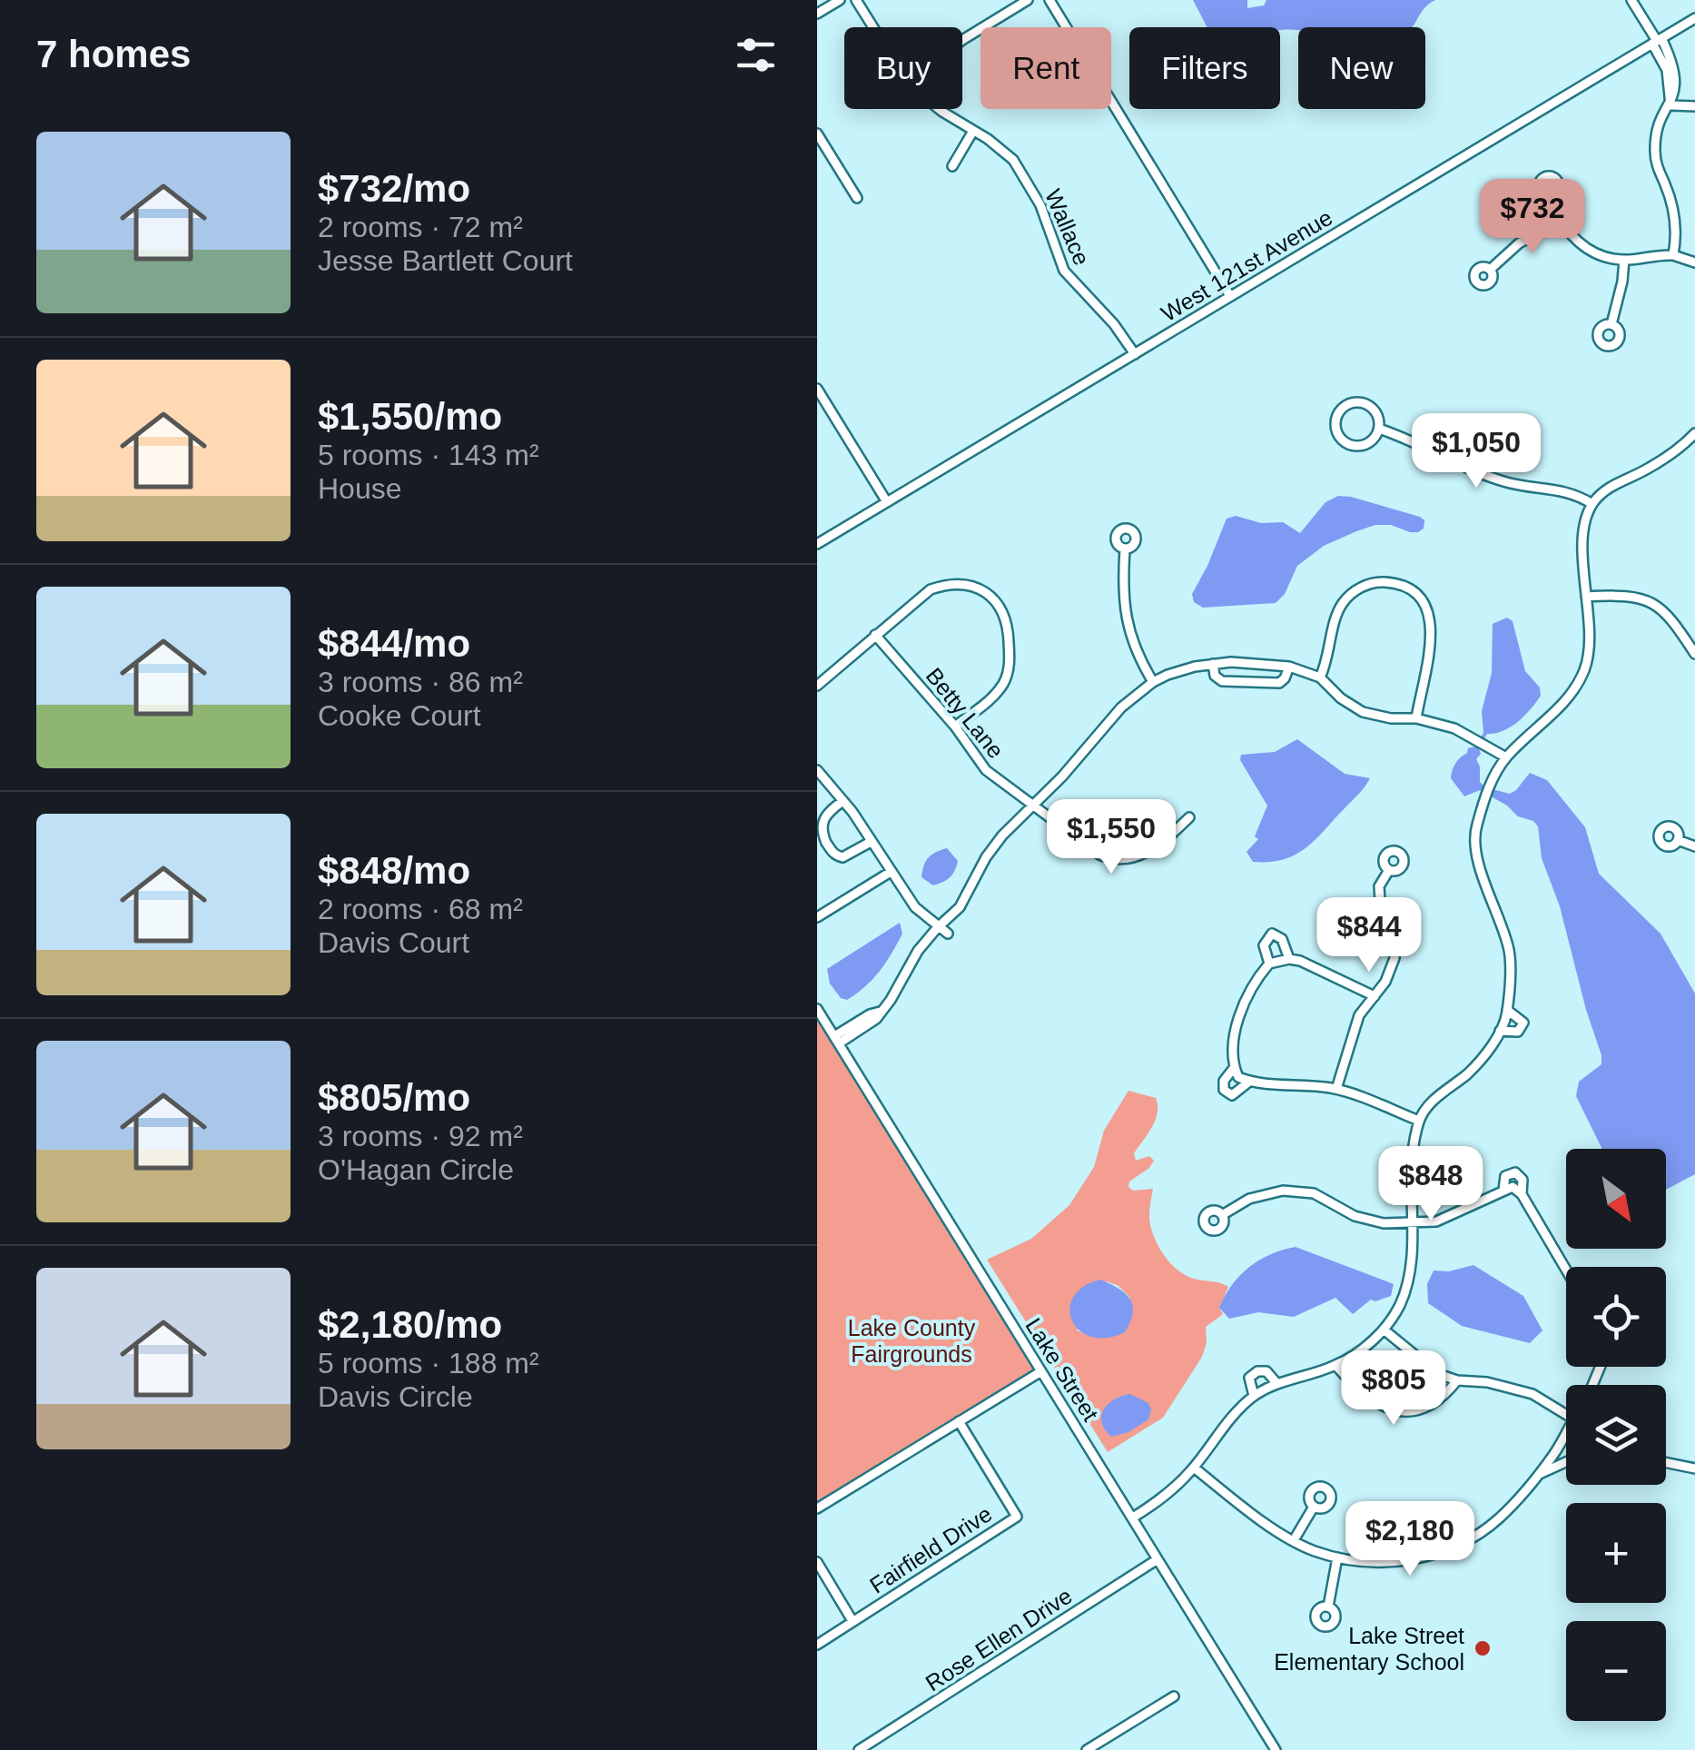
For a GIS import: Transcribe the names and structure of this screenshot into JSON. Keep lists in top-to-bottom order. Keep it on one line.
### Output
{"streets":{"street":["Wallace","West 121st Avenue","Betty Lane","Lake Street","Fairfield Drive","Rose Ellen Drive"]},"crossings":[["Wallace","West 121st Avenue"],["Lake Street","Rose Ellen Drive"]],"parks":["Lake County Fairgrounds"],"places":["Lake Street Elementary School"],"north":"bottom right","page":{"heading":"7 homes","chip":["Buy","Rent","Filters","New"],"list":[{"name":"$732/mo","note":"2 rooms · 72 m² · Jesse Bartlett Court"},{"name":"$1,550/mo","note":"5 rooms · 143 m² · House"},{"name":"$844/mo","note":"3 rooms · 86 m² · Cooke Court"},{"name":"$848/mo","note":"2 rooms · 68 m² · Davis Court"},{"name":"$805/mo","note":"3 rooms · 92 m² · O'Hagan Circle"},{"name":"$2,180/mo","note":"5 rooms · 188 m² · Davis Circle"}],"price":["$732","$1,050","$1,550","$844","$848","$805","$2,180"],"map_buttons":["+","−"]}}
